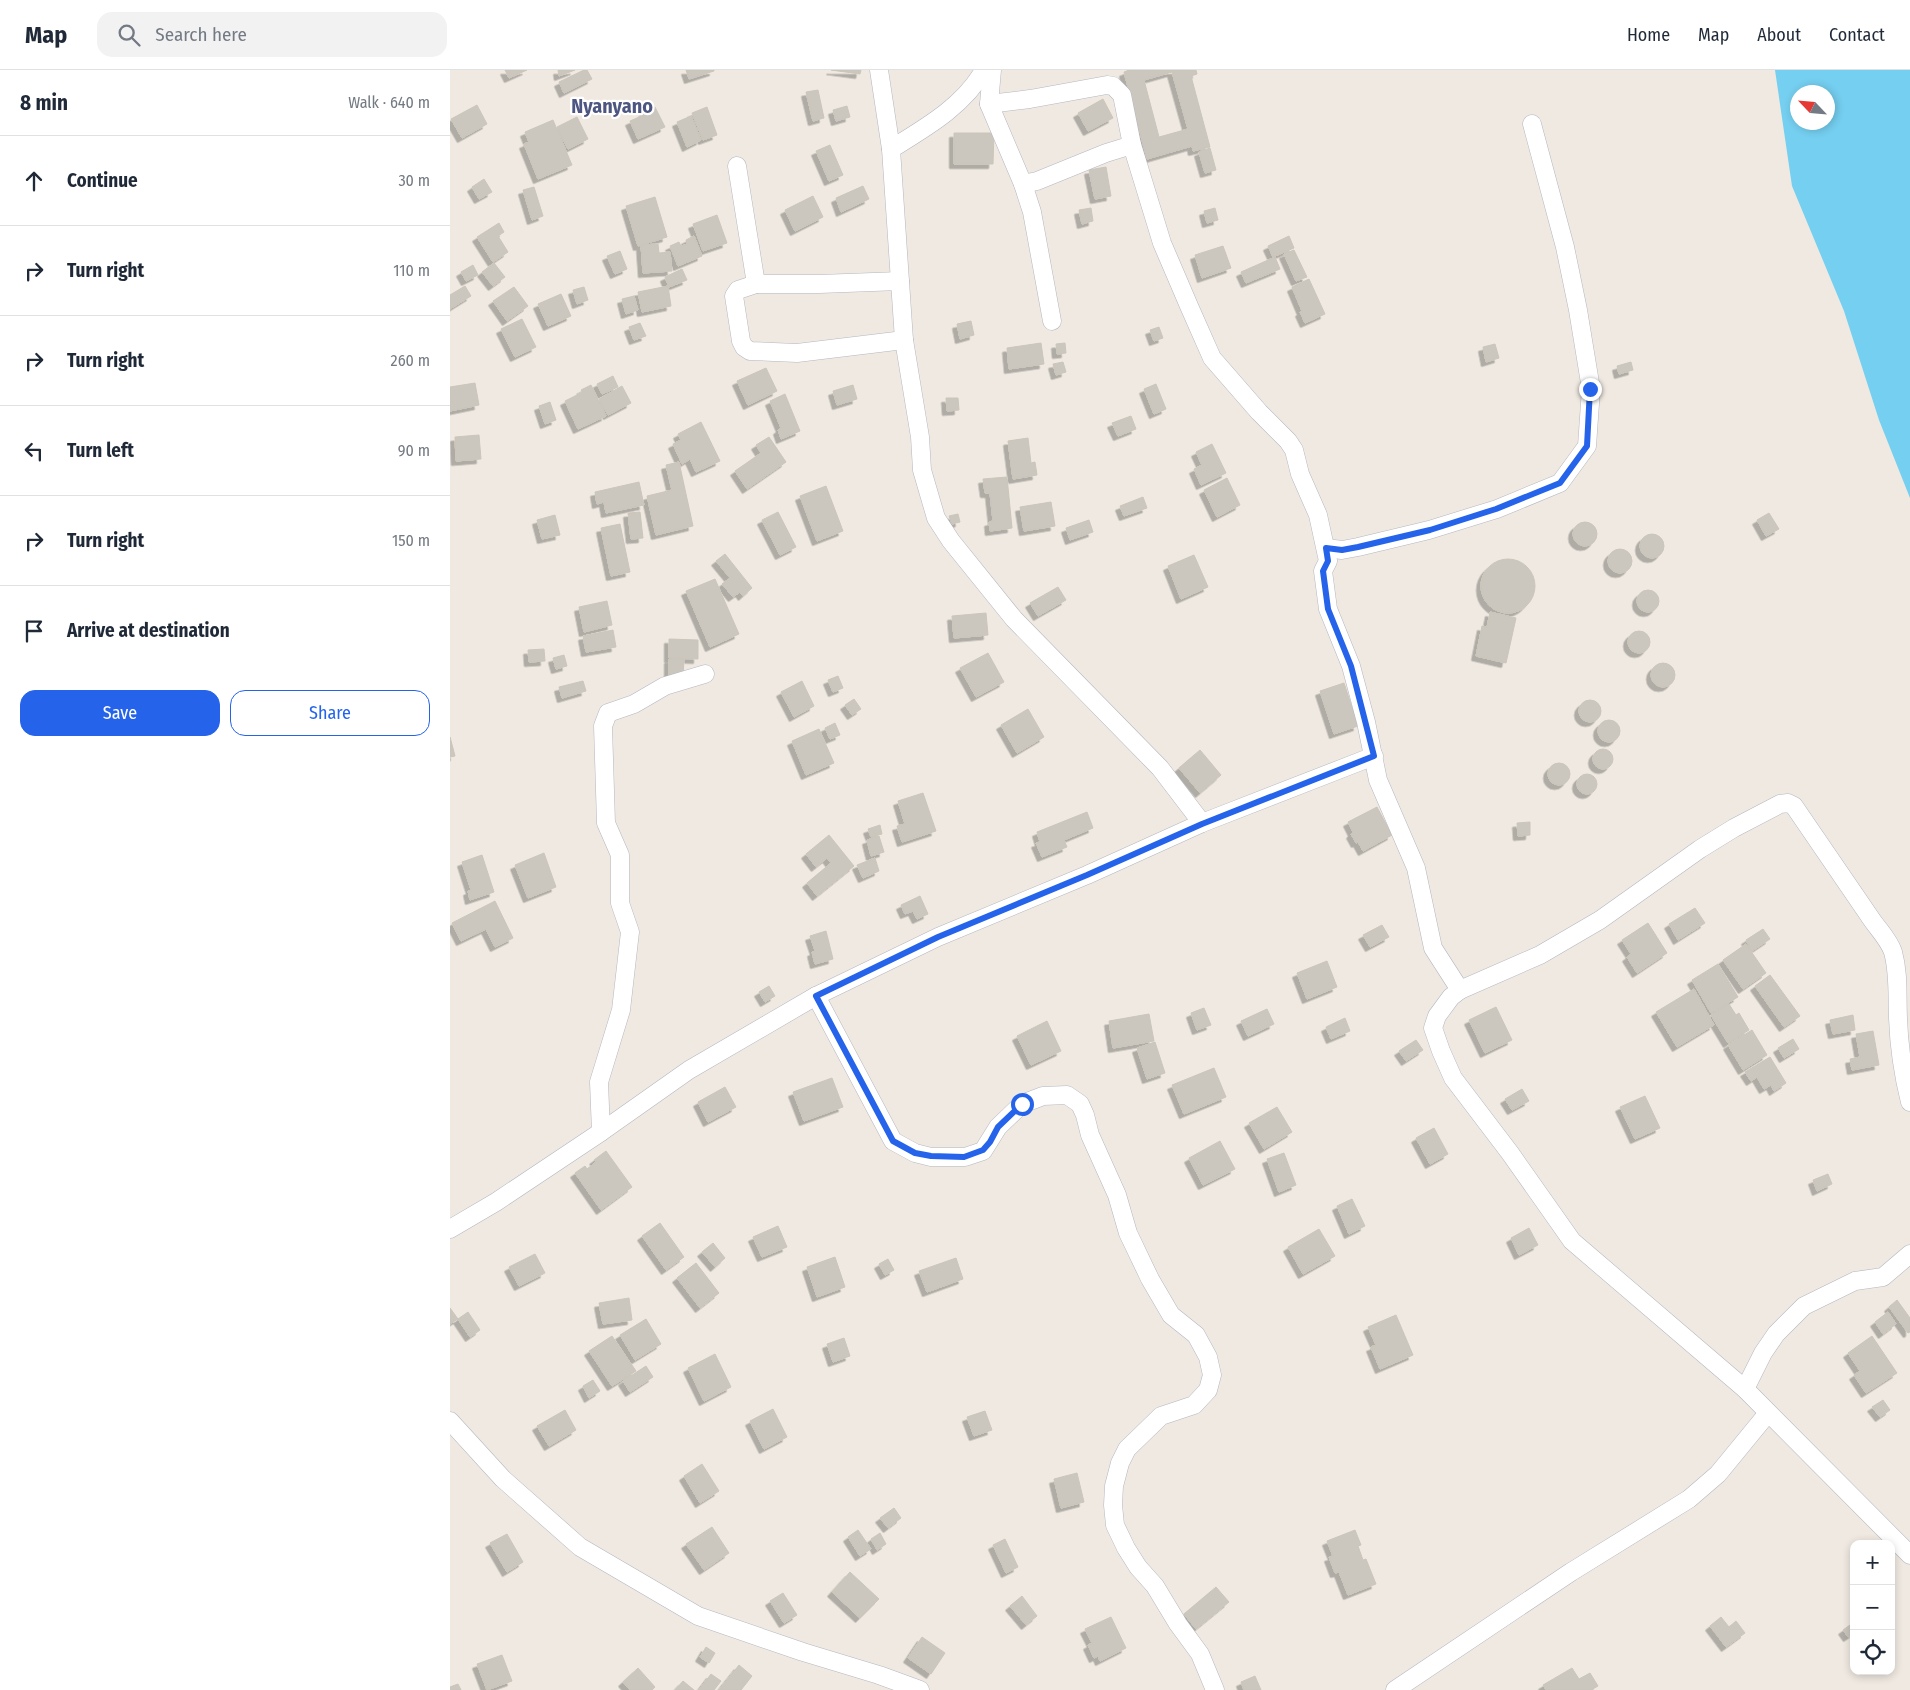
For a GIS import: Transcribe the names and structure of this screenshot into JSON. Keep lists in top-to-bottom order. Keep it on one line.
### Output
{"districts":["Nyanyano"],"north":"top left","page":{"header":"Map","search":"Search here","nav":["Home","Map","About","Contact"],"heading":["8 min","Walk · 640 m"],"list":[["Continue","30 m"],["Turn right","110 m"],["Turn right","260 m"],["Turn left","90 m"],["Turn right","150 m"],"Arrive at destination"],"buttons":["Save","Share"],"map_buttons":["+","−"]}}
